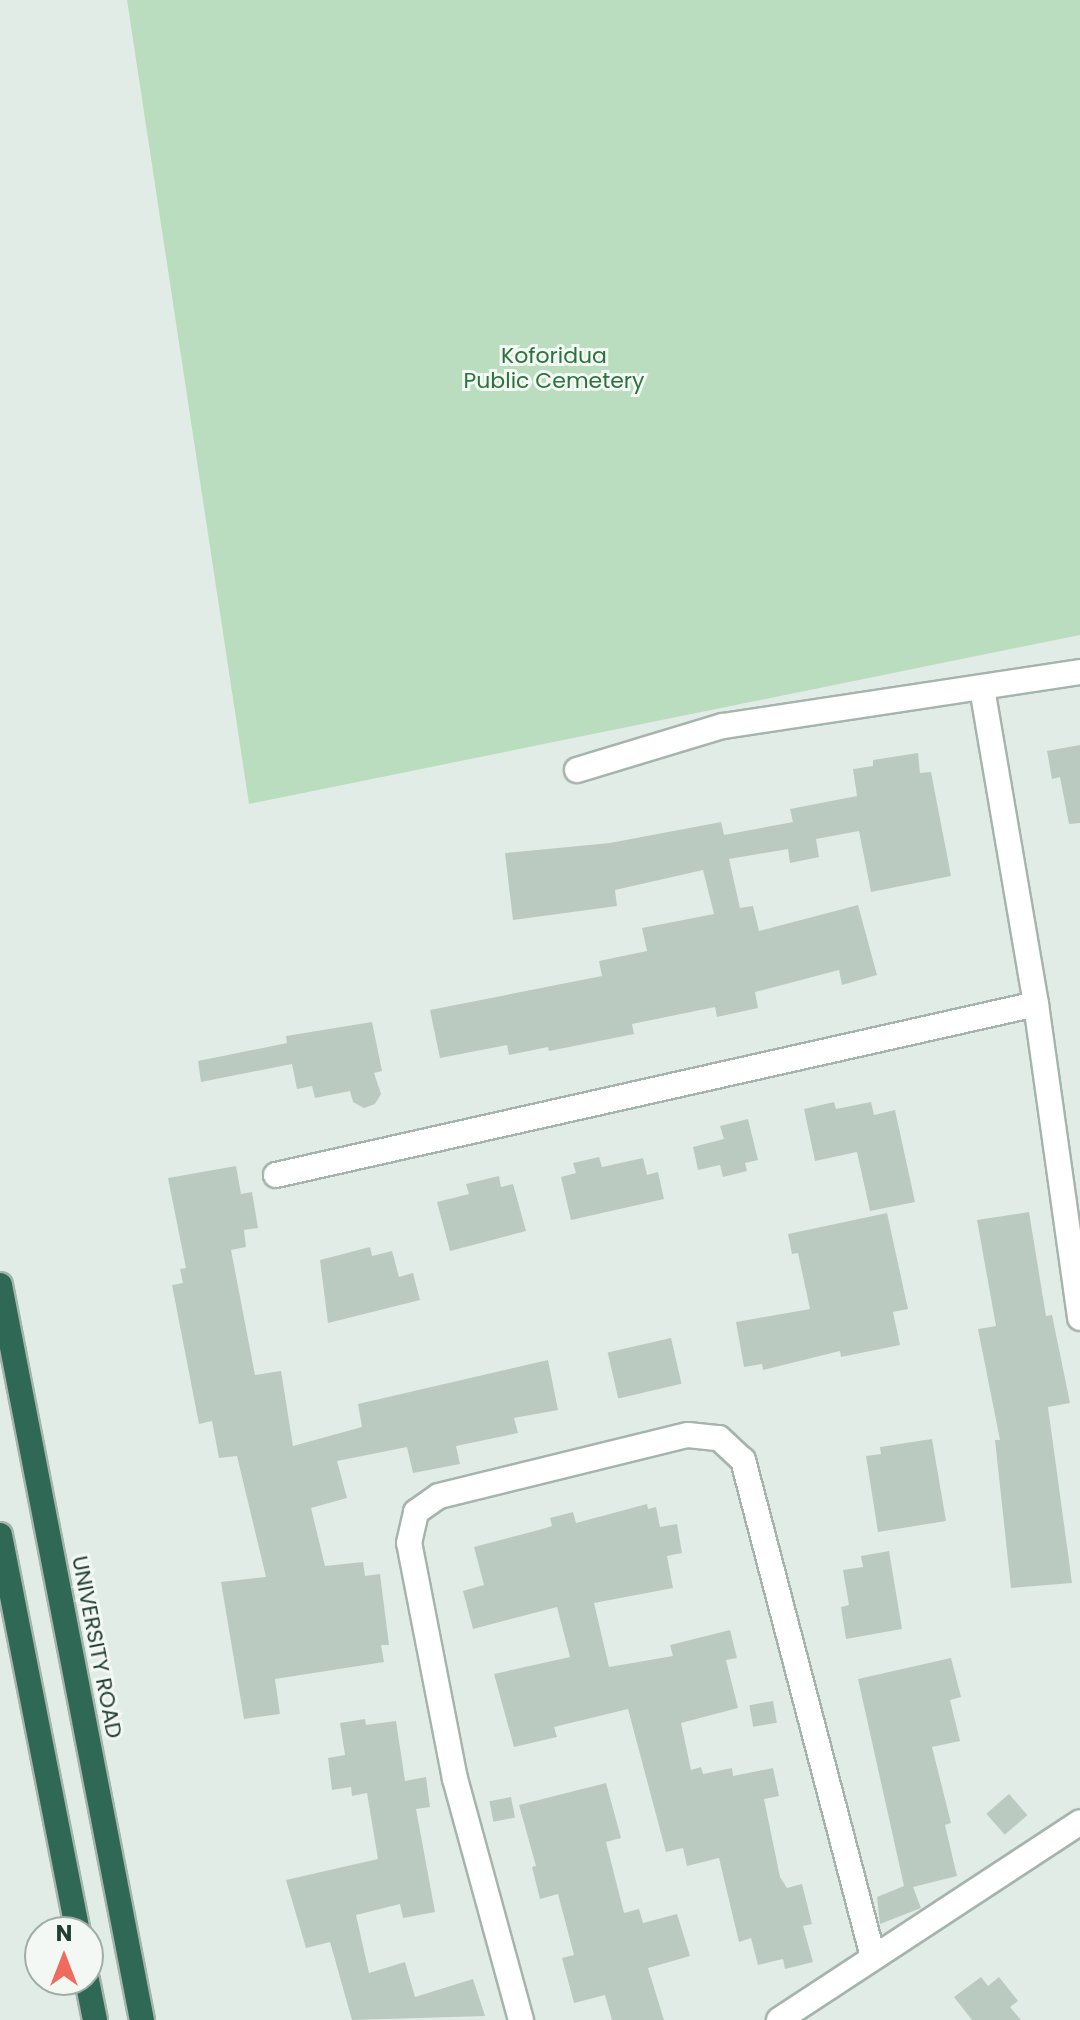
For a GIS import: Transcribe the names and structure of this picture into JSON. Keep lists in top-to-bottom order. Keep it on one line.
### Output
{"streets":{"highway":["UNIVERSITY ROAD"]},"parks":["Koforidua Public Cemetery"],"north":"top"}
